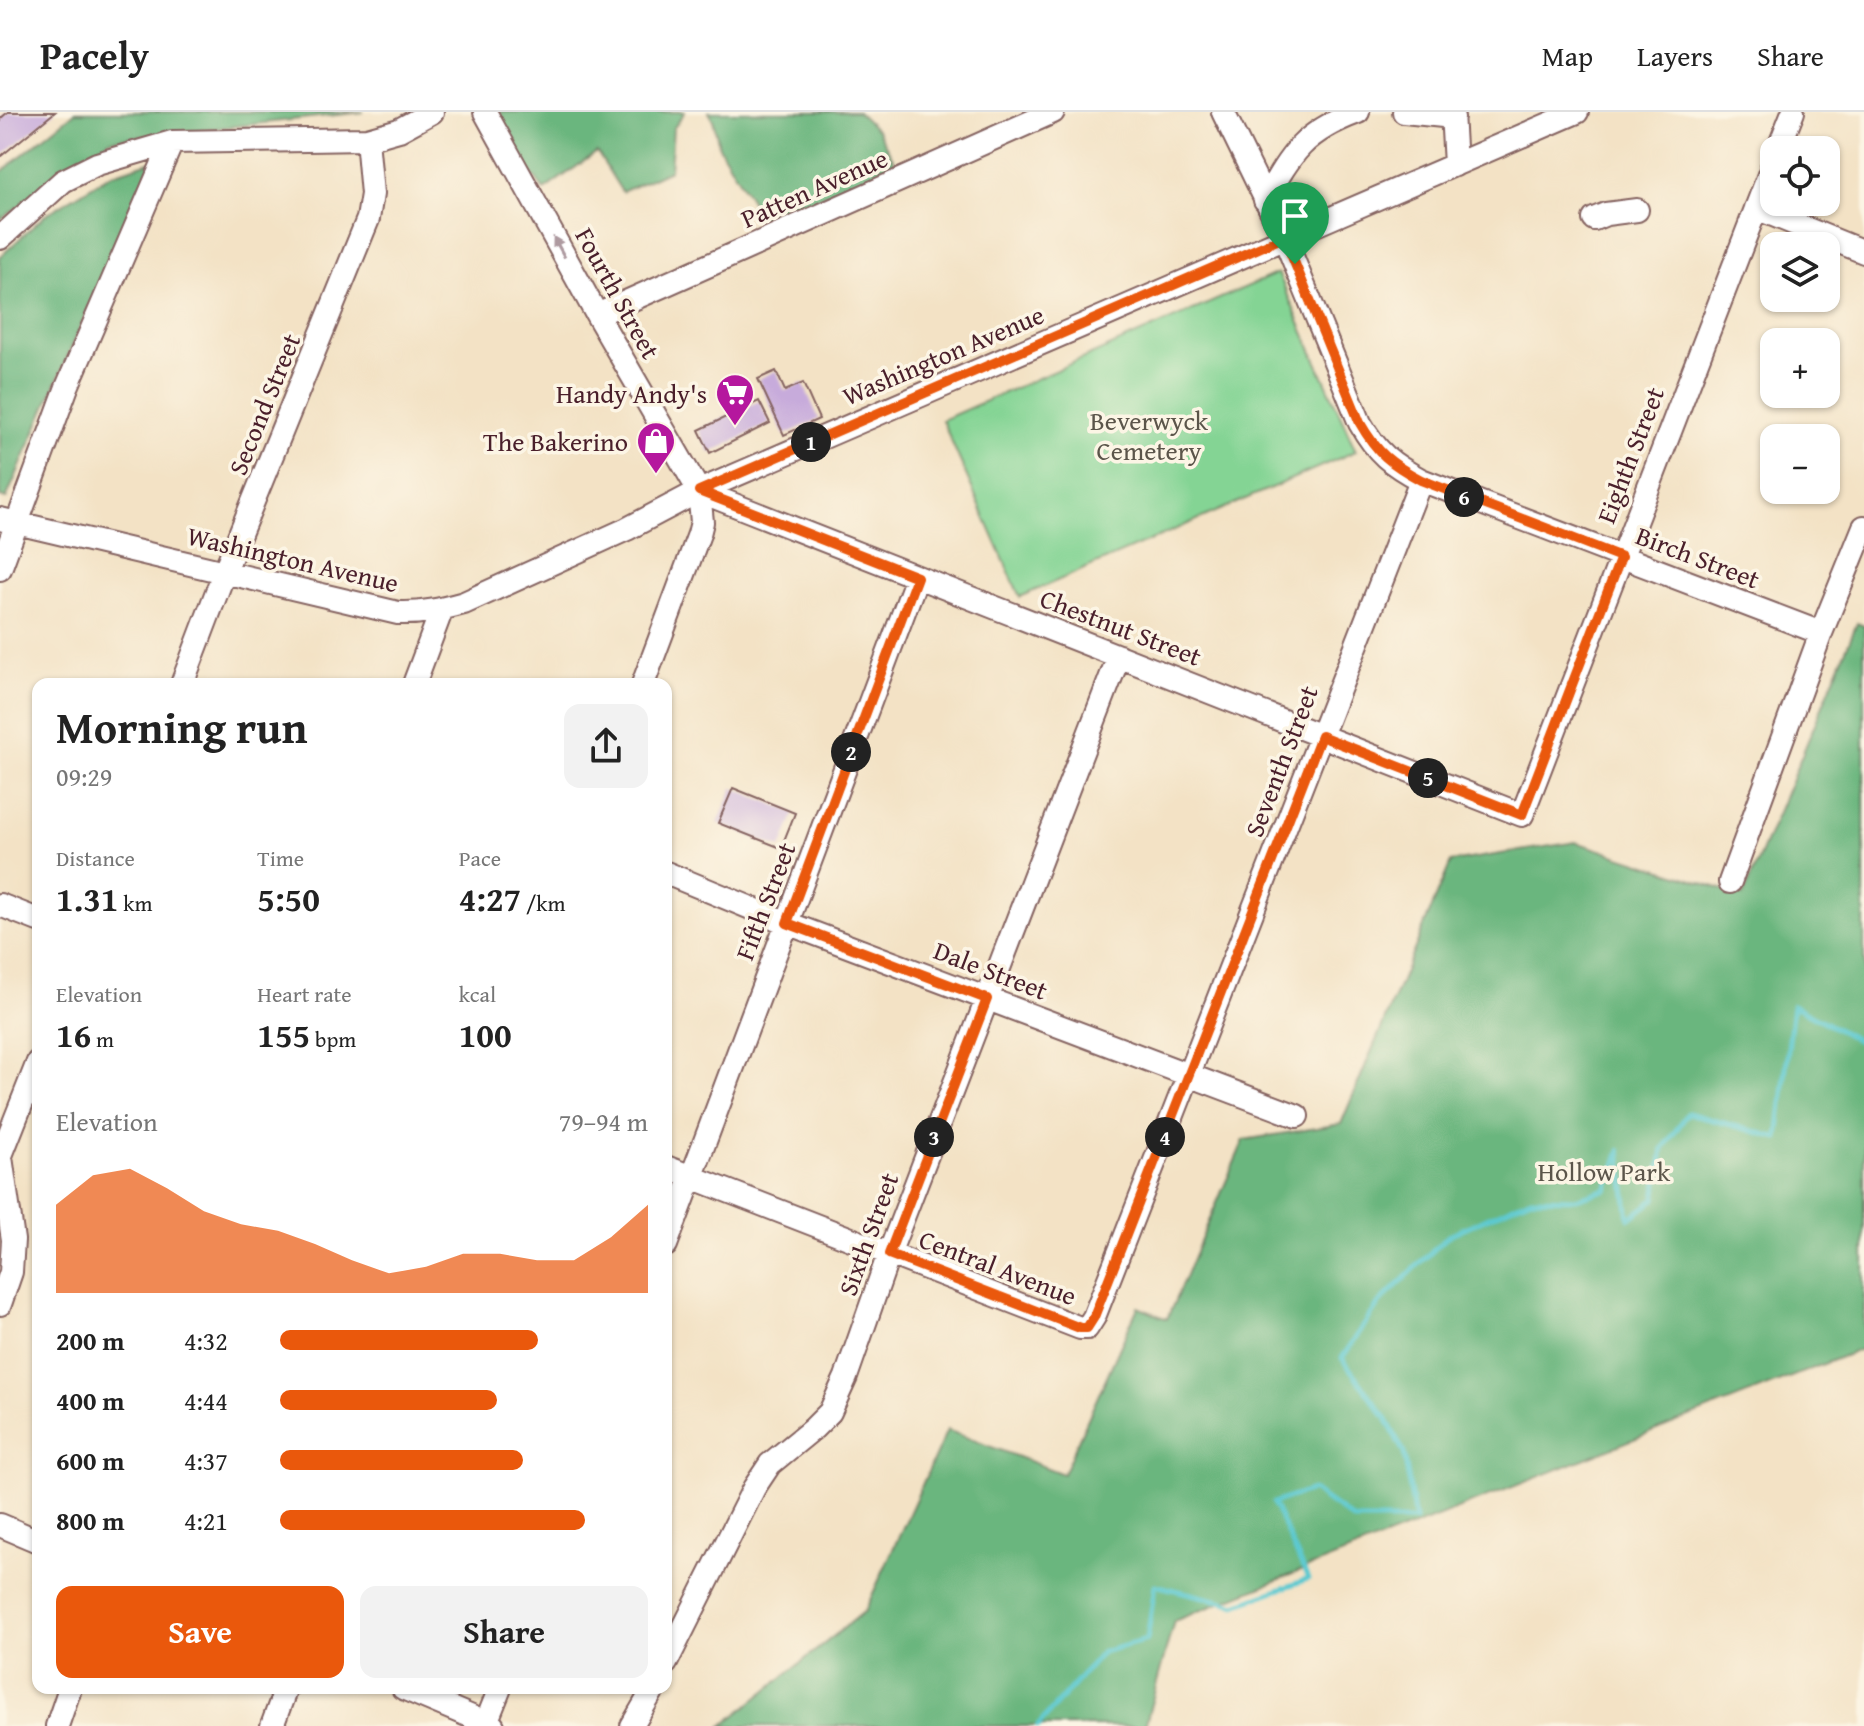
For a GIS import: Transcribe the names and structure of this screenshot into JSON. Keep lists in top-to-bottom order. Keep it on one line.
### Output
{"streets":{"street":["Patten Avenue","Fourth Street","Washington Avenue","Second Street","Eighth Street","Birch Street","Chestnut Street","Seventh Street","Fifth Street","Dale Street","Sixth Street","Central Avenue"]},"crossings":[["Patten Avenue","Fourth Street"],["Fourth Street","Washington Avenue"],["Fourth Street","Chestnut Street"],["Washington Avenue","Second Street"],["Washington Avenue","Chestnut Street"],["Eighth Street","Birch Street"],["Eighth Street","Chestnut Street"],["Birch Street","Seventh Street"],["Chestnut Street","Seventh Street"],["Chestnut Street","Fifth Street"],["Chestnut Street","Sixth Street"],["Seventh Street","Dale Street"],["Seventh Street","Central Avenue"],["Fifth Street","Dale Street"],["Fifth Street","Central Avenue"],["Dale Street","Sixth Street"],["Sixth Street","Central Avenue"]],"one_way":["Fourth Street"],"parks":["Beverwyck Cemetery","Hollow Park"],"places":{"supermarket":["Handy Andy's"],"shop":["The Bakerino"]},"page":{"header":"Pacely","nav":["Map","Layers","Share"],"map_buttons":["+","−"],"pins":["1","6","2","5","3","4"],"heading":["Morning run","09:29"],"stats":[["Distance","1.31 km"],["Time","5:50"],["Pace","4:27 /km"],["Elevation","16 m"],["Heart rate","155 bpm"],["kcal","100"]],"chart":["Elevation","79–94 m"],"list":[{"name":"200 m","note":"4:32"},{"name":"400 m","note":"4:44"},{"name":"600 m","note":"4:37"},{"name":"800 m","note":"4:21"}],"buttons":["Save","Share"]}}
